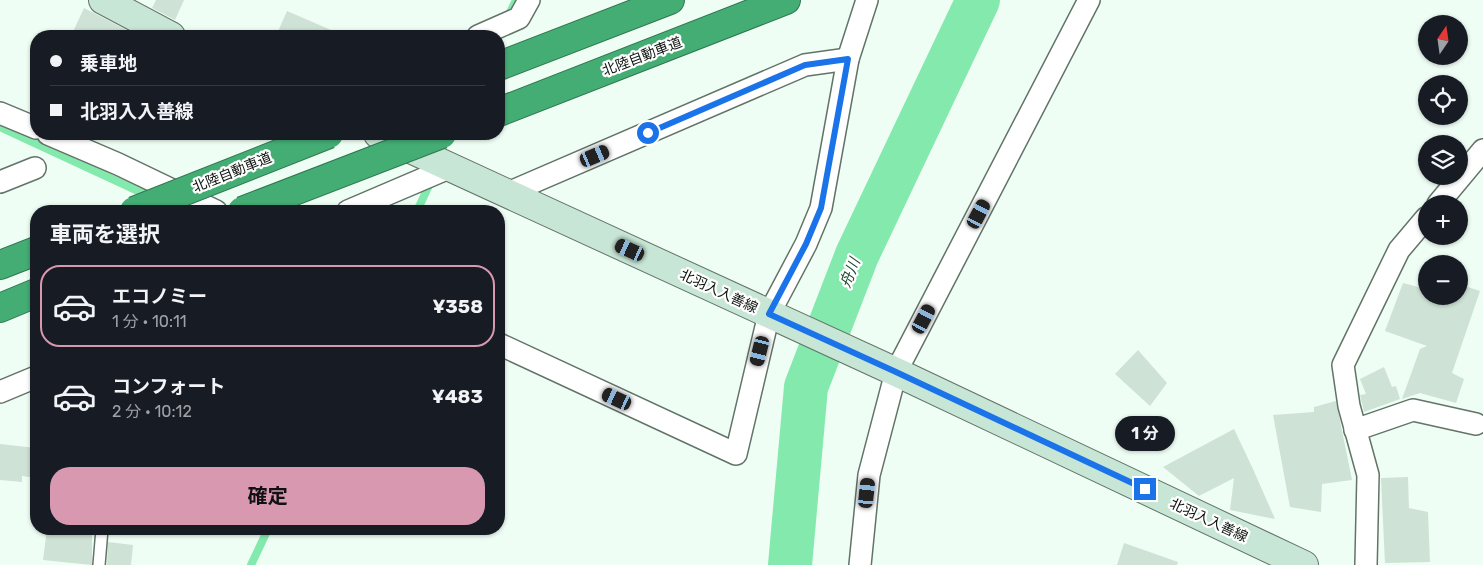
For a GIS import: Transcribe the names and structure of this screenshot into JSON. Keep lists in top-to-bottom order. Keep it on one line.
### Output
{"streets":{"highway":["北陸自動車道"],"main road":["北羽入入善線"]},"water":["舟川"],"north":"top","page":{"map_buttons":["+","−"],"banner":["乗車地","北羽入入善線"],"heading":"車両を選択","list":[{"name":"エコノミー","note":"1 分 · 10:11","value":"¥358"},{"name":"コンフォート","note":"2 分 · 10:12","value":"¥483"}],"bubble":"1 分","buttons":"確定"}}
